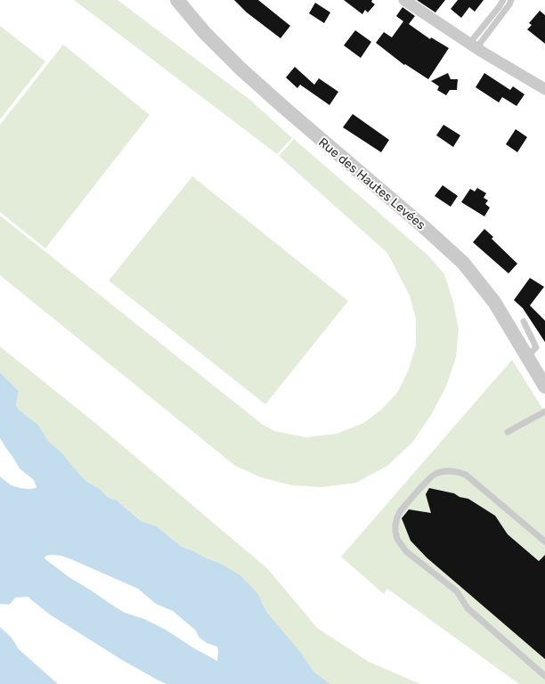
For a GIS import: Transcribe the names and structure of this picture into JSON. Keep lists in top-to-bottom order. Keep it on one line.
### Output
{"streets":{"street":["Rue des Hautes Levées"]}}
